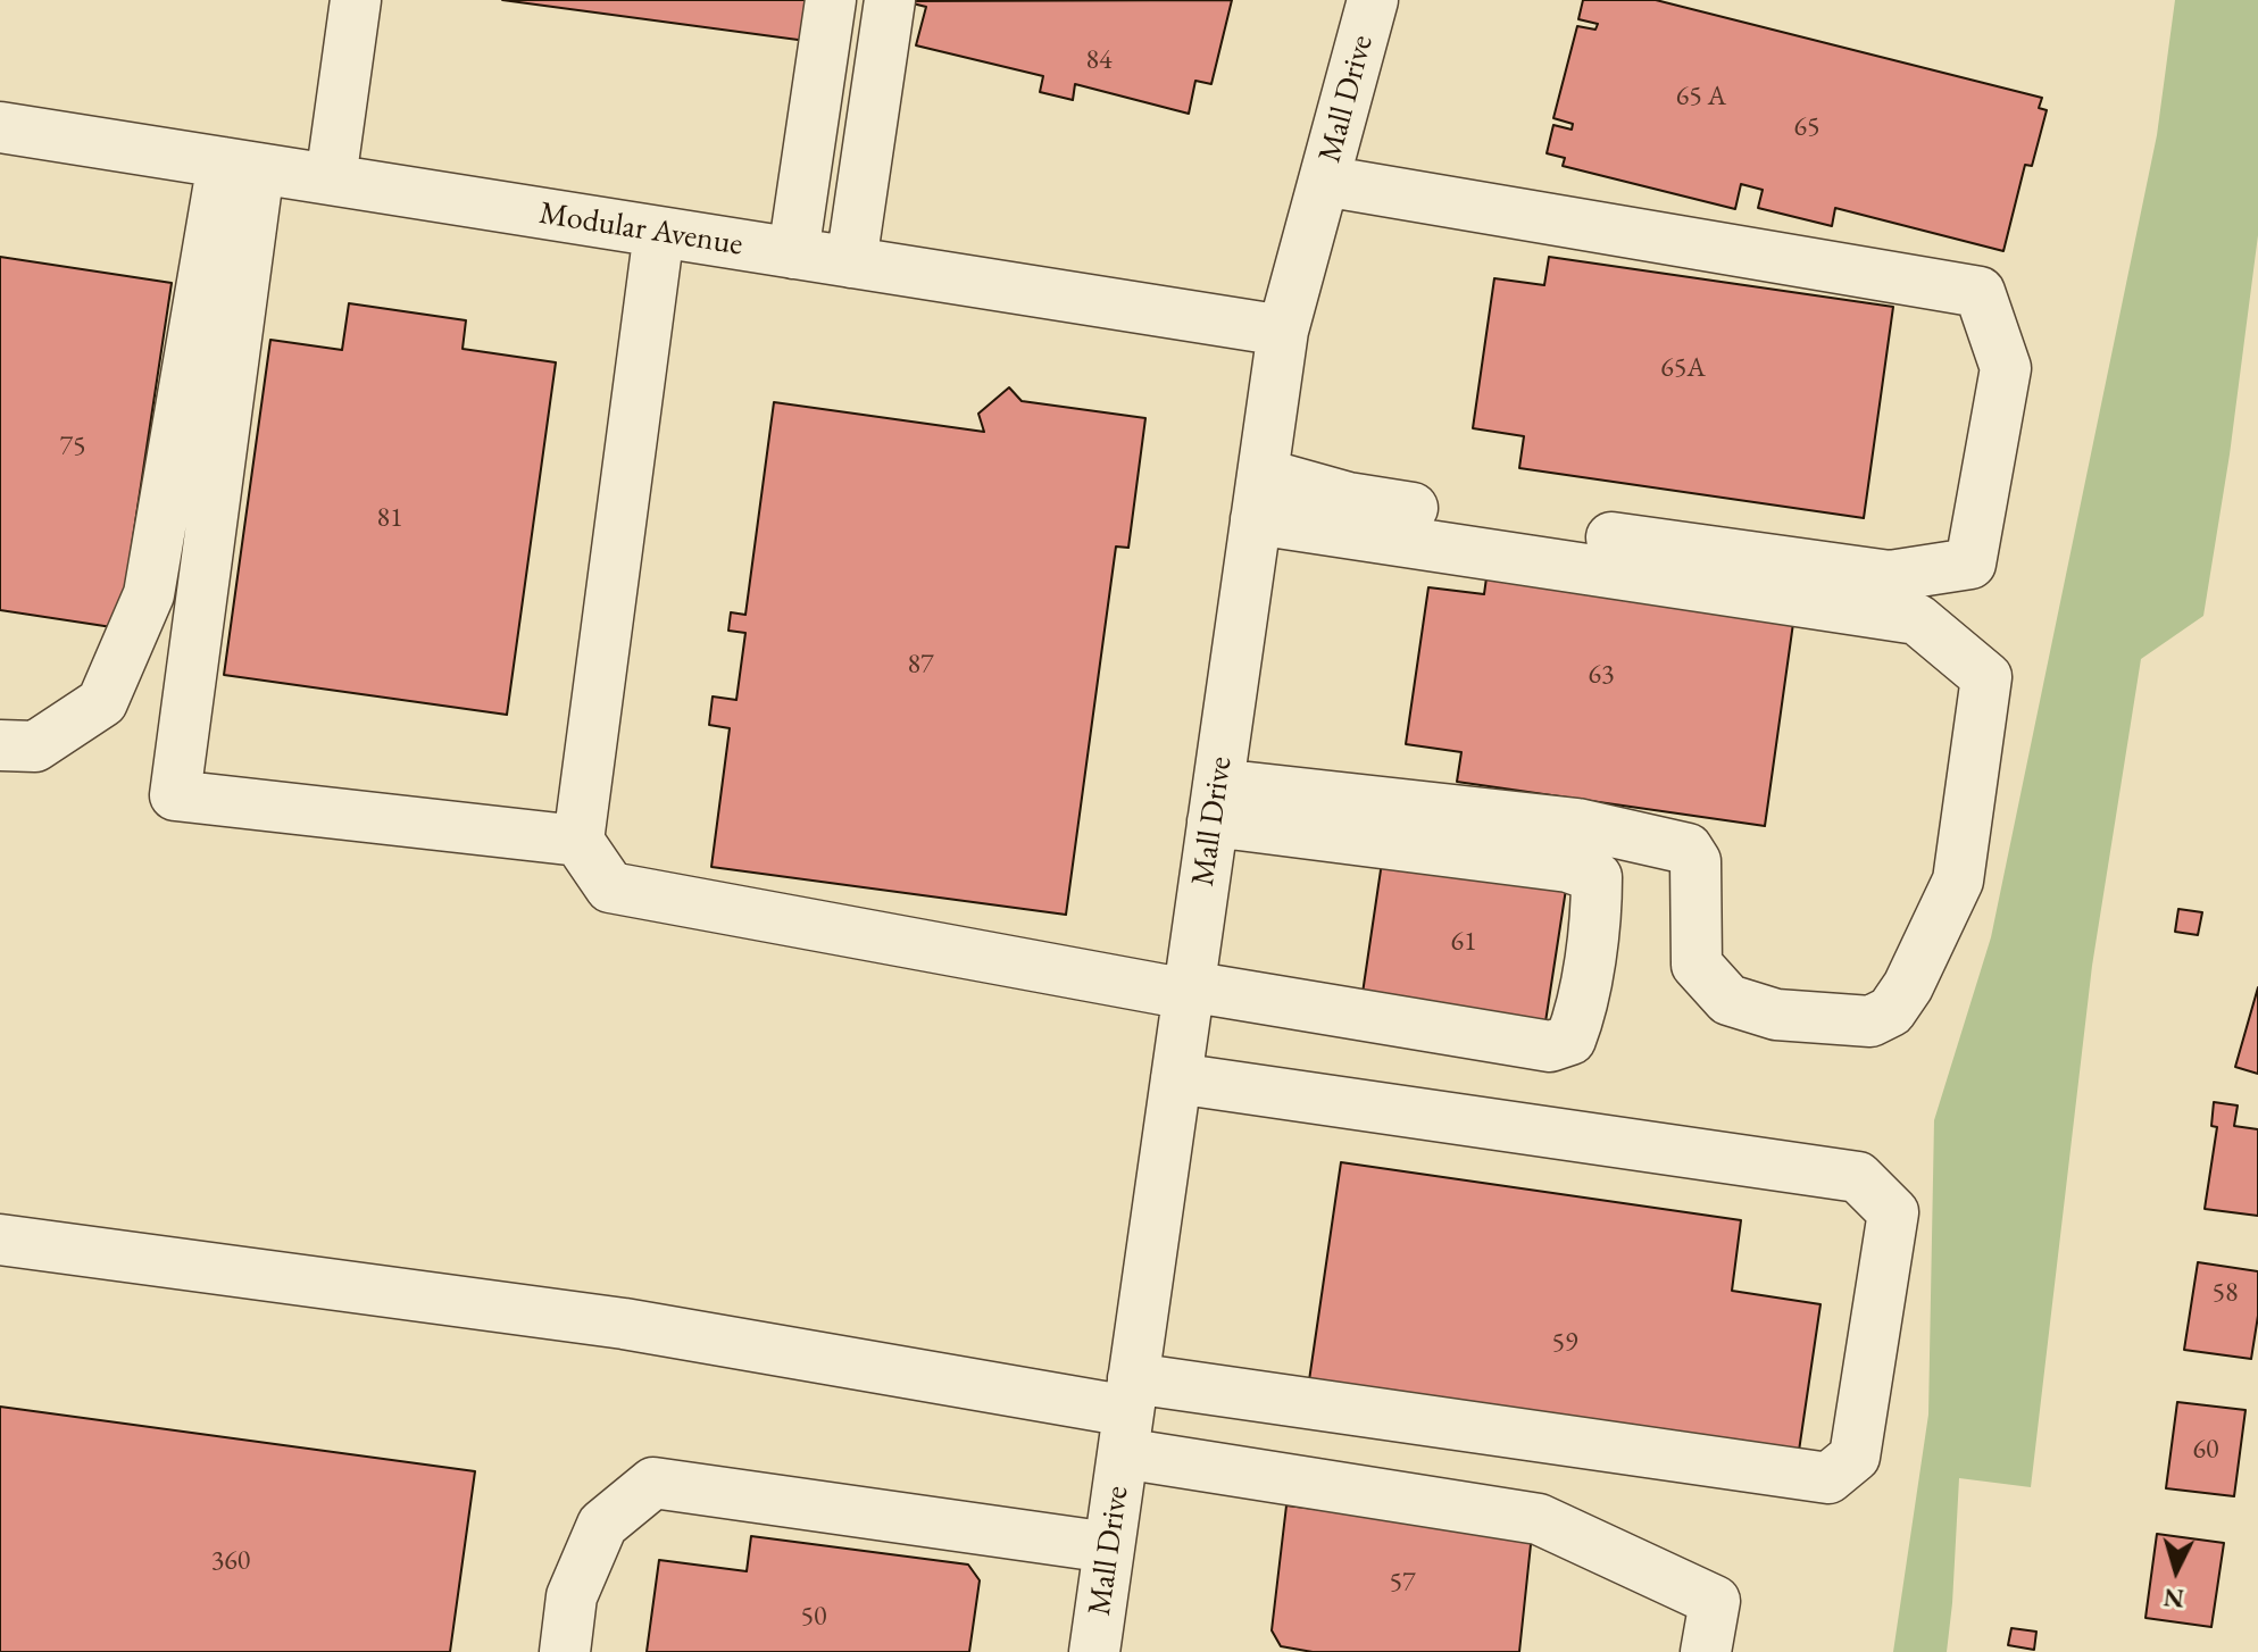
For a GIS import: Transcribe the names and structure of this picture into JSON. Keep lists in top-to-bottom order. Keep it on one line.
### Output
{"streets":{"street":["Mall Drive","Modular Avenue"]},"crossings":[["Mall Drive","Modular Avenue"]],"house_numbers":["84","65 A","65","65A","75","81","87","63","61","58","59","60","360","57","50"],"north":"bottom"}
